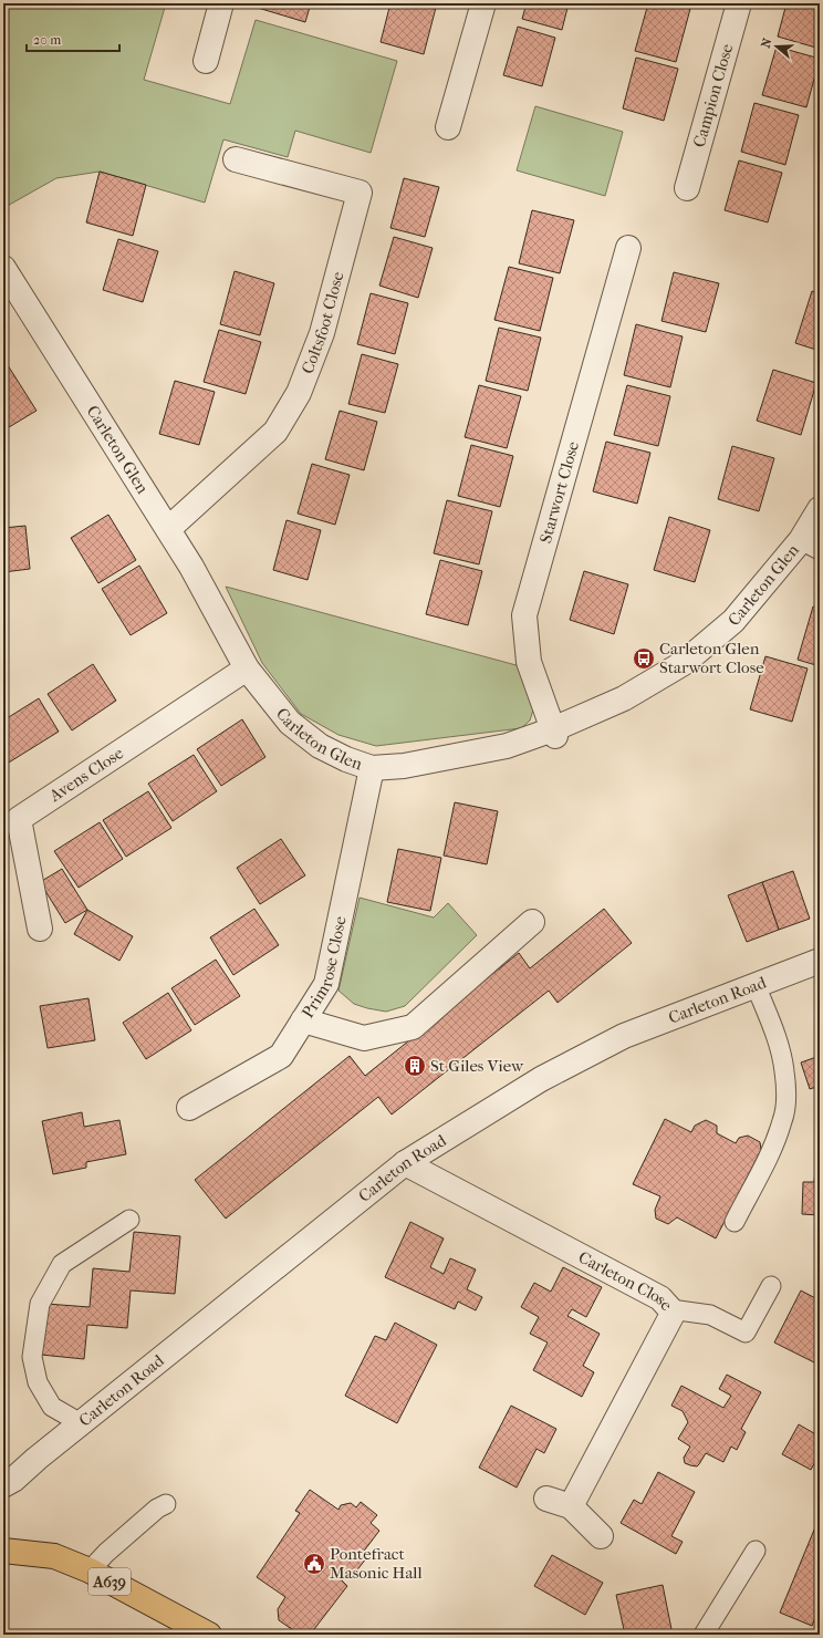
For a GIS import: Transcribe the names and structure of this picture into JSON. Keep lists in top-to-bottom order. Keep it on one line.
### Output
{"streets":{"highway":["A639"],"street":["Campion Close","Coltsfoot Close","Carleton Glen","Starwort Close","Avens Close","Primrose Close","Carleton Road","Carleton Close"]},"crossings":[["Coltsfoot Close","Carleton Glen"],["Carleton Glen","Starwort Close"],["Carleton Glen","Avens Close"],["Carleton Glen","Primrose Close"],["Carleton Road","Carleton Close"]],"places":{"bus stop":["Carleton Glen Starwort Close"],"building":["St Giles View"],"public building":["Pontefract Masonic Hall"]},"scale_bar":"20 m","north":"left"}
